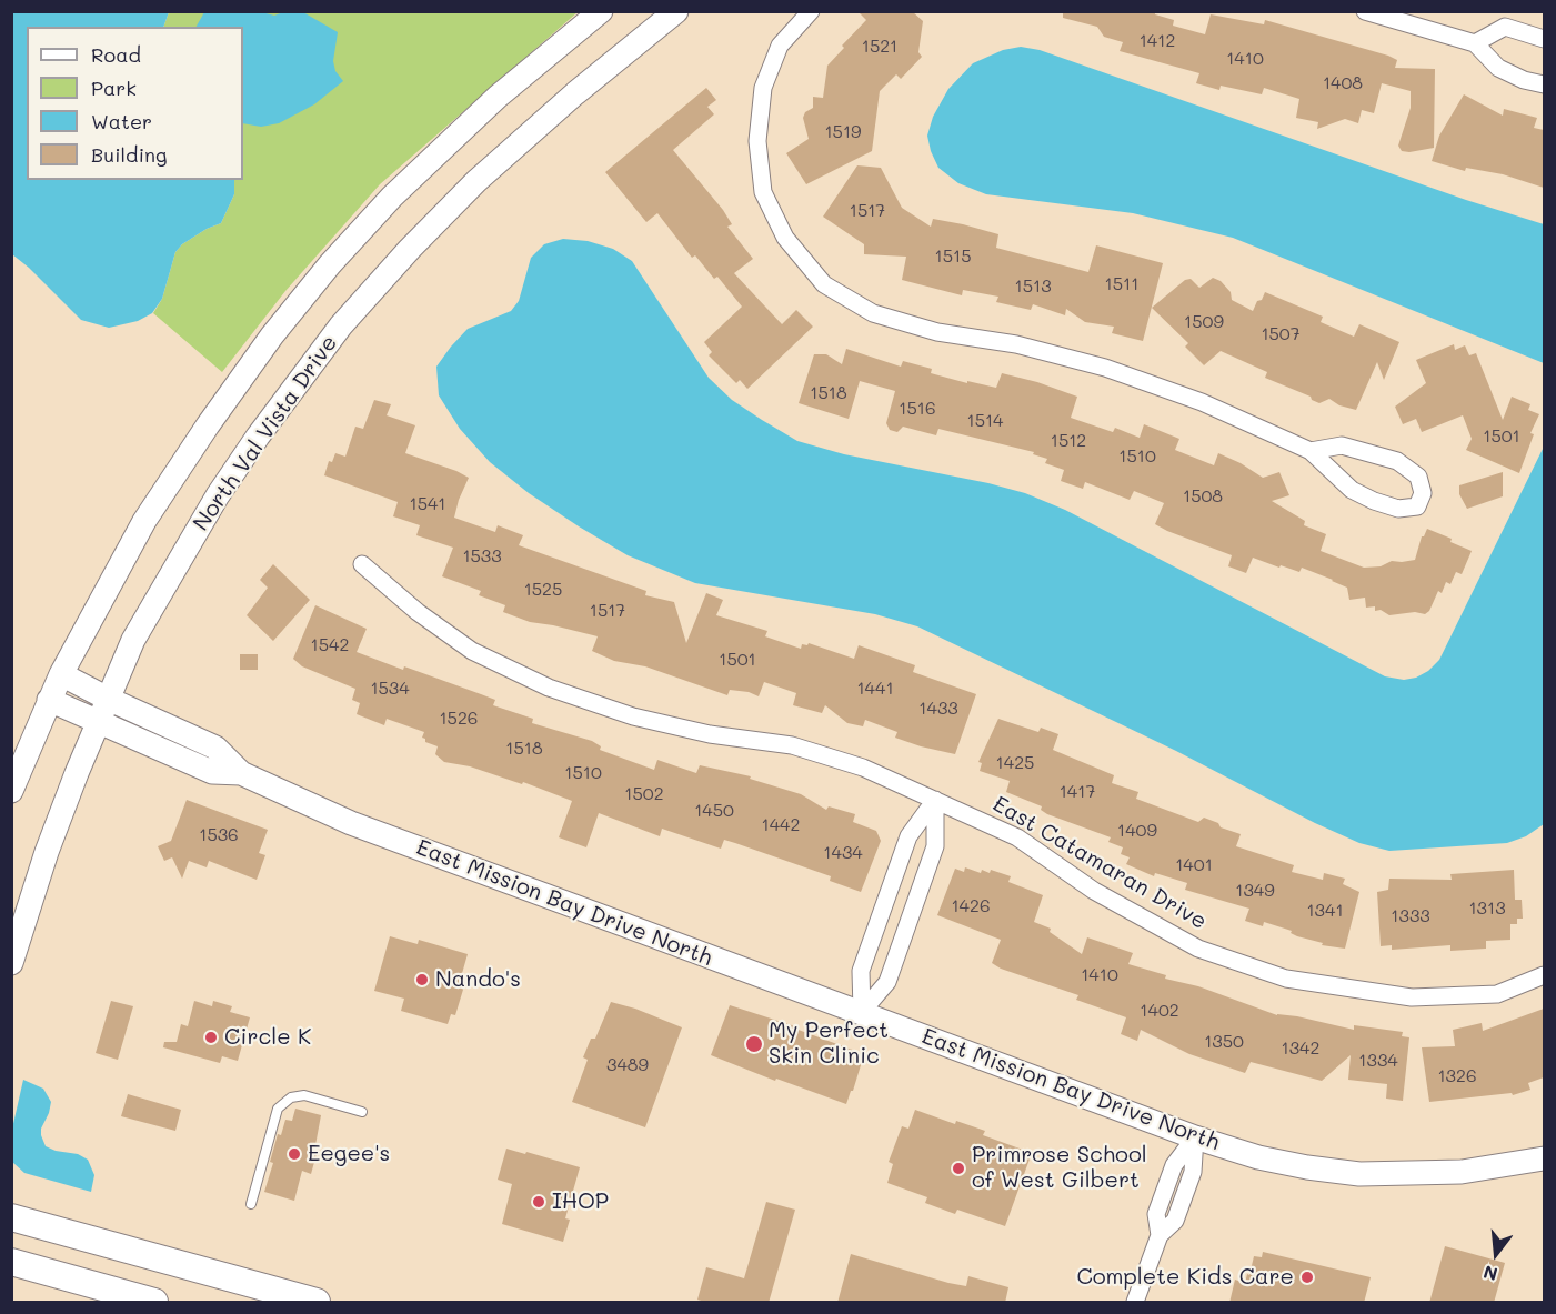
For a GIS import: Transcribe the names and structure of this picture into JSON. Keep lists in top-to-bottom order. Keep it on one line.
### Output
{"streets":{"main road":["North Val Vista Drive","East Mission Bay Drive North"],"street":["East Catamaran Drive"]},"crossings":[["North Val Vista Drive","East Mission Bay Drive North"]],"places":["Nando's","Circle K","My Perfect Skin Clinic","Eegee's","Primrose School of West Gilbert","IHOP","Complete Kids Care"],"house_numbers":["1412","1521","1410","1408","1519","1517","1515","1511","1513","1509","1507","1518","1516","1514","1501","1512","1510","1508","1541","1533","1525","1517","1542","1501","1534","1441","1433","1526","1518","1425","1510","1417","1502","1450","1442","1409","1536","1434","1401","1349","1426","1313","1341","1333","1410","1402","1350","1342","1334","3489","1326"],"legend":["Road","Park","Water","Building"],"north":"bottom"}
